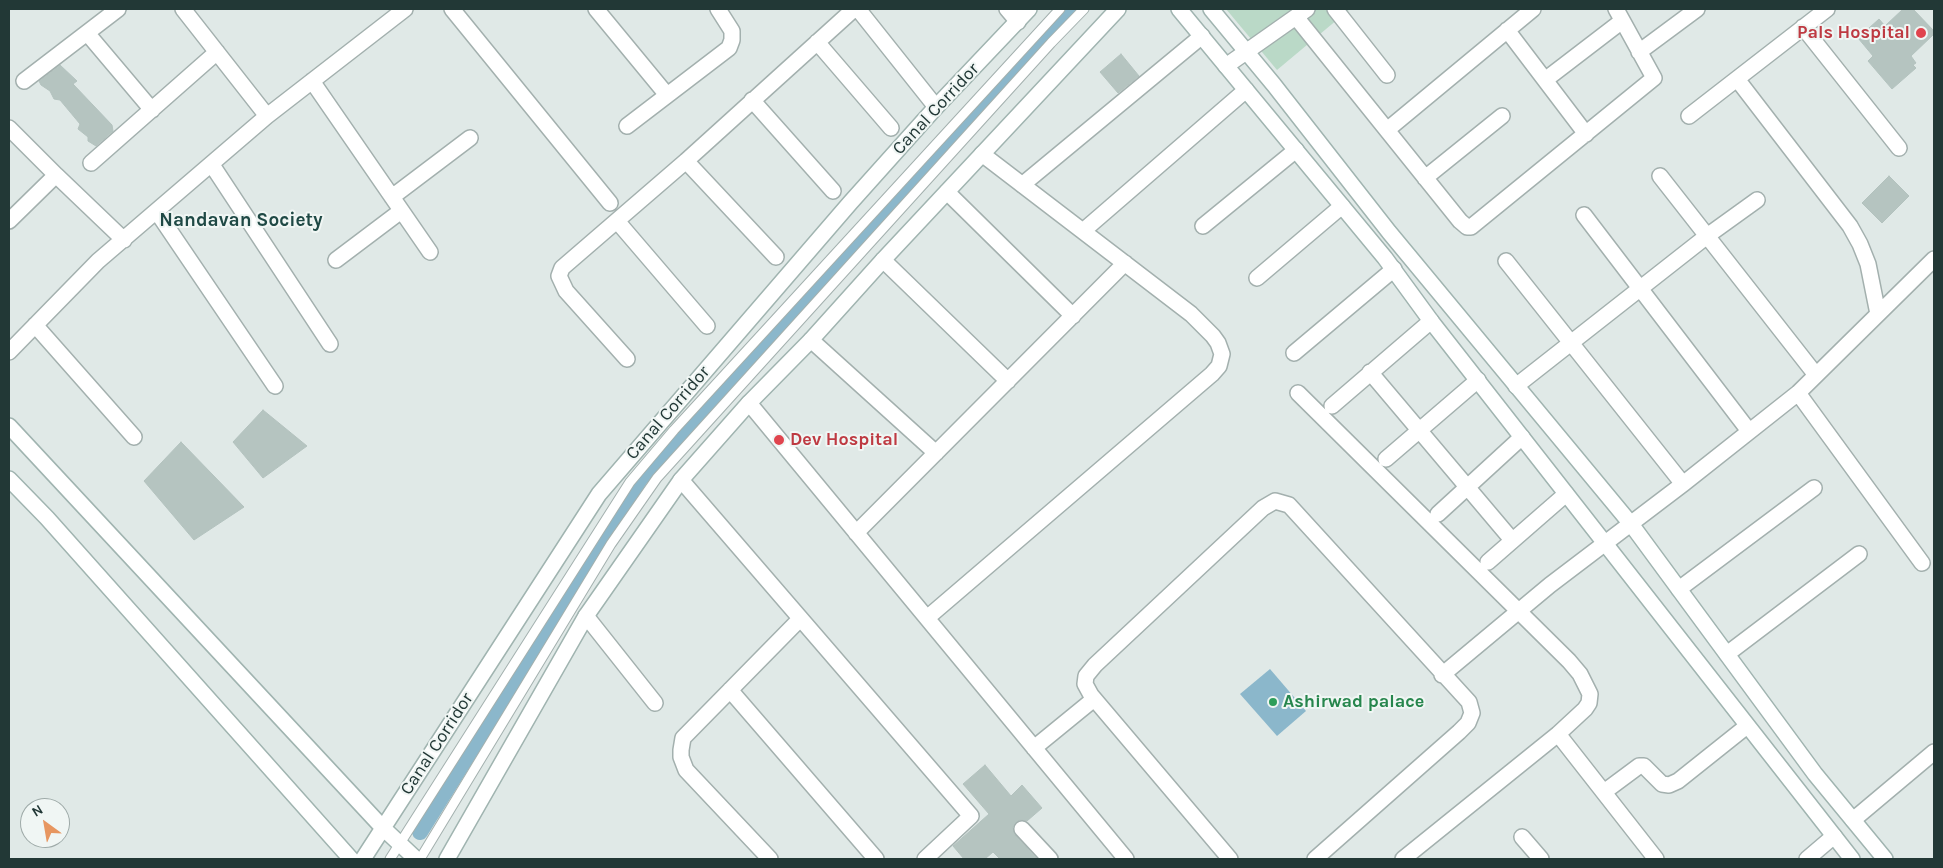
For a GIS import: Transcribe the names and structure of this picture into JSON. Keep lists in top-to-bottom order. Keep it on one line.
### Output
{"streets":{"street":["Canal Corridor"]},"districts":["Nandavan Society"],"places":["Pals Hospital","Dev Hospital","Ashirwad palace"],"north":"top left"}
